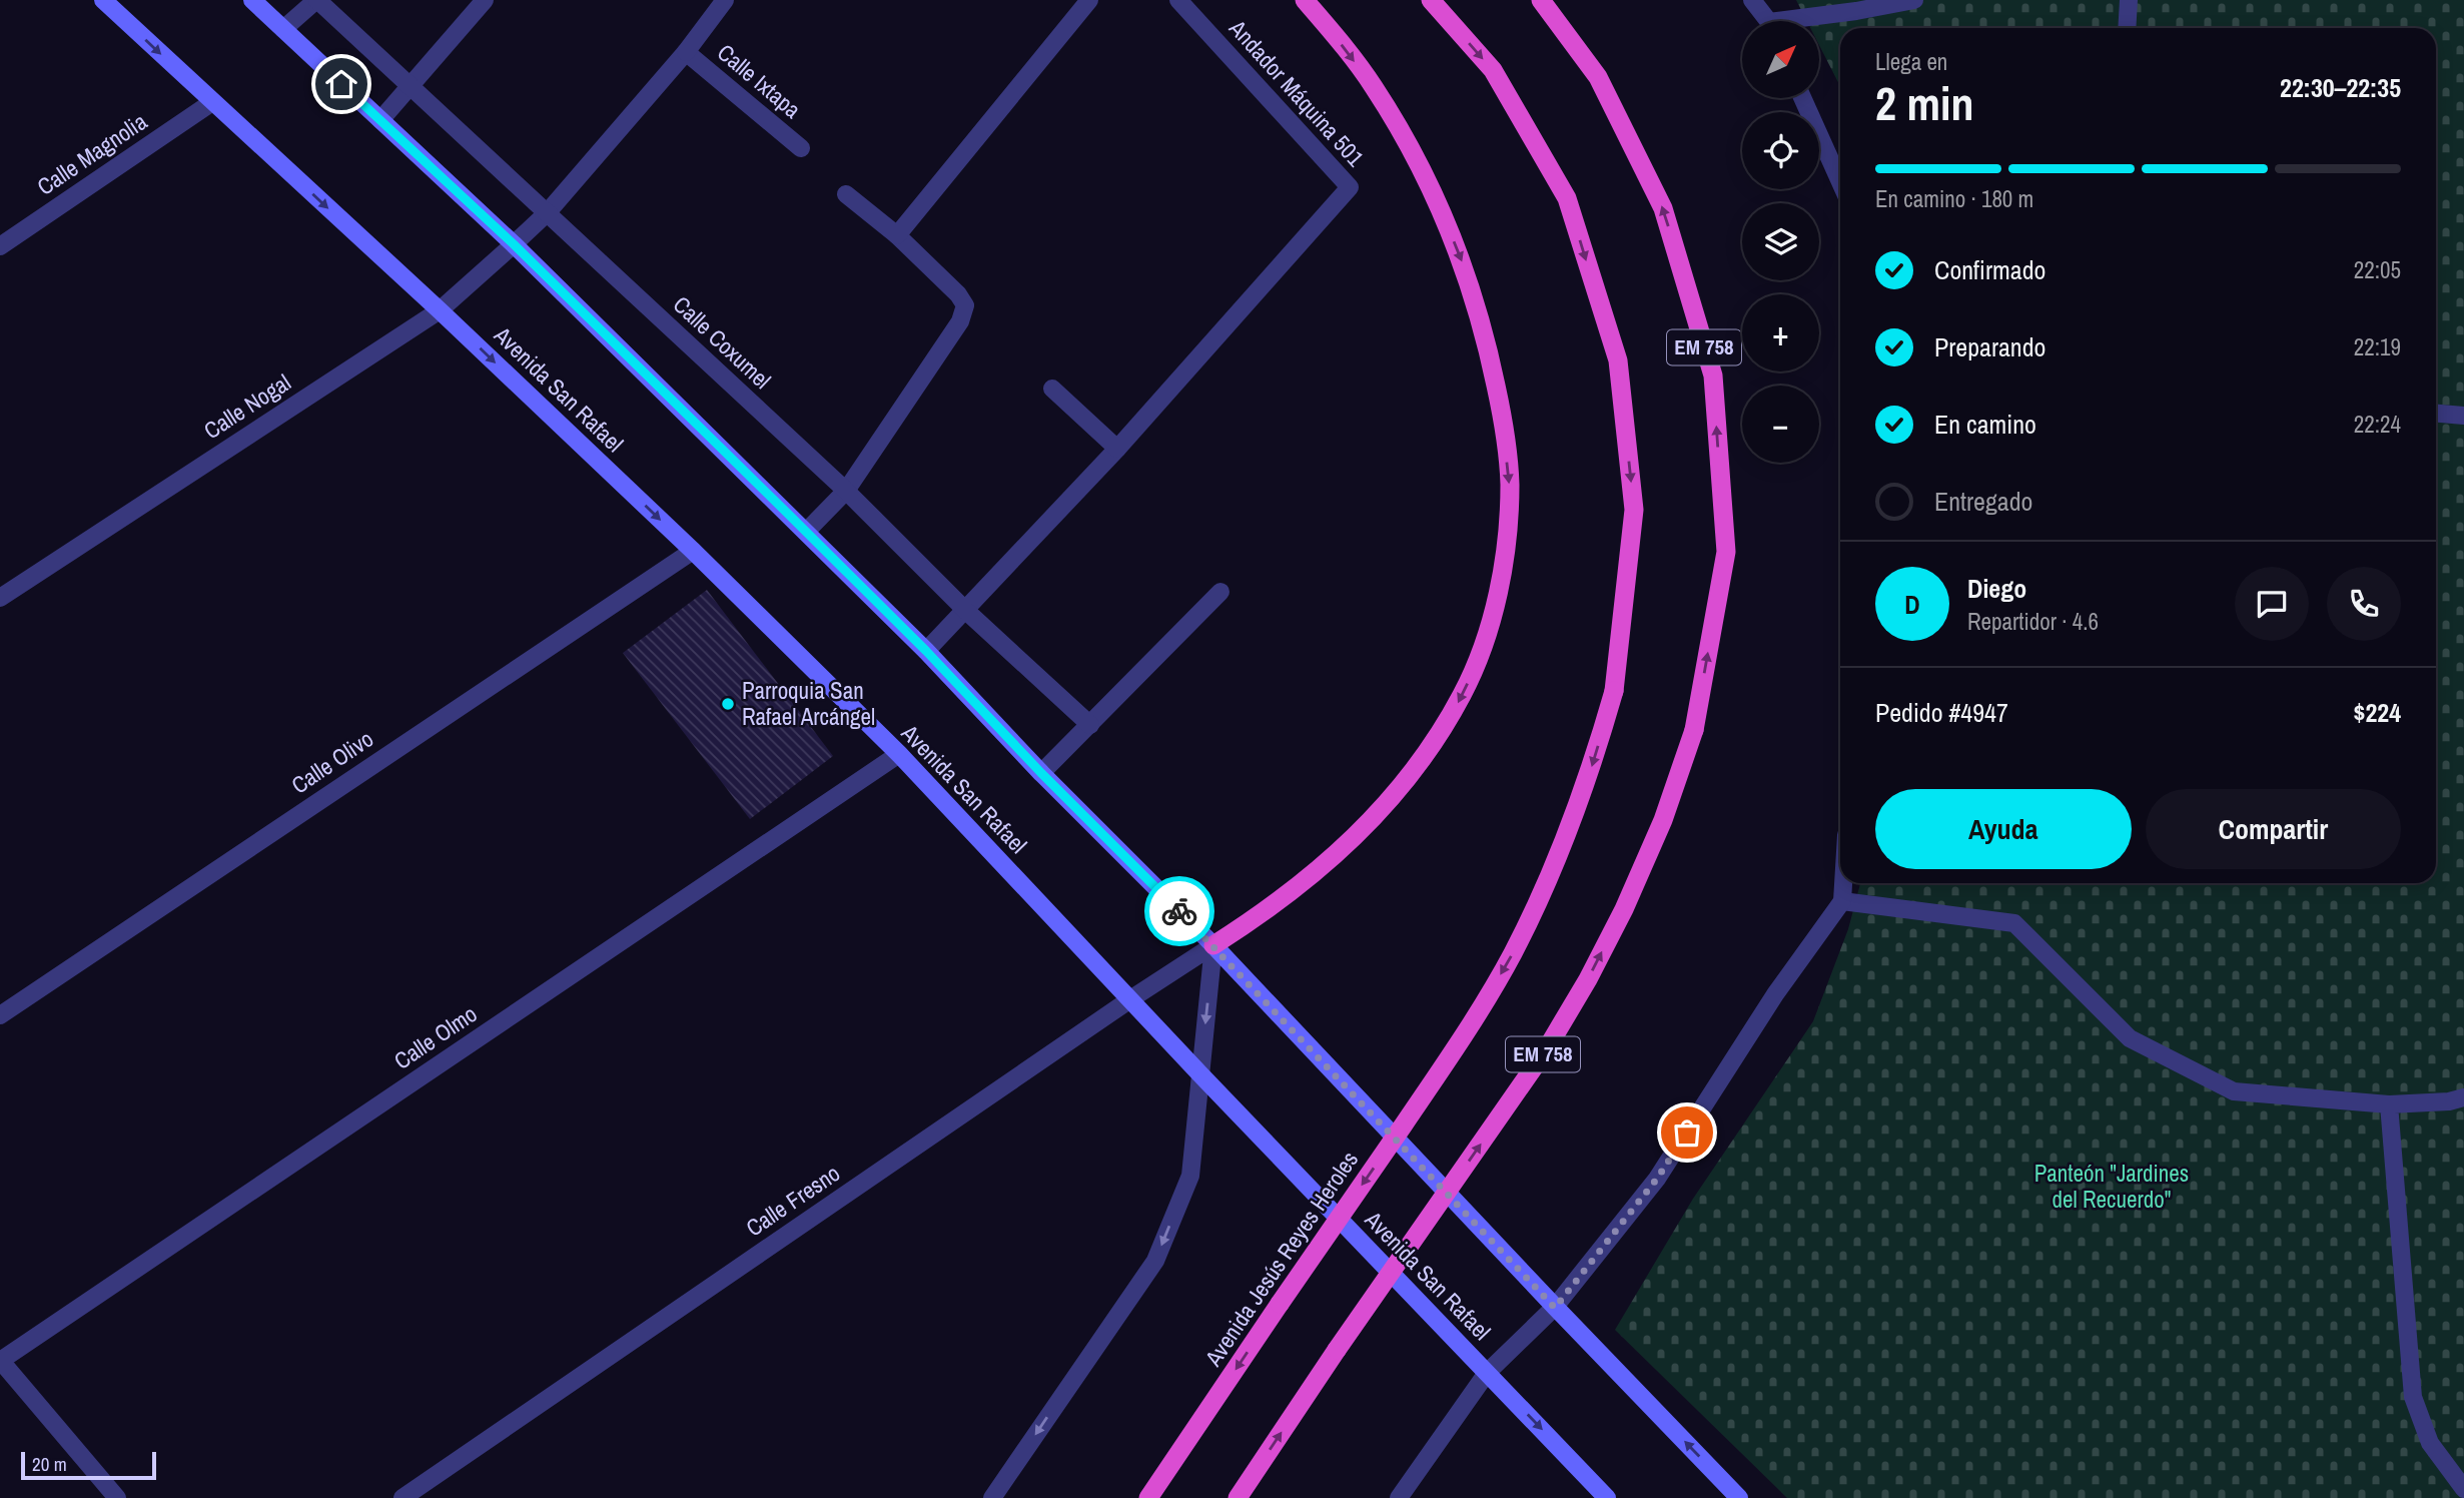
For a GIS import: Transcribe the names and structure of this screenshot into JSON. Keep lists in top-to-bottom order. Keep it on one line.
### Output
{"streets":{"highway":["EM 758","Avenida Jesús Reyes Heroles"],"main road":["Avenida San Rafael"],"street":["Calle Ixtapa","Andador Máquina 501","Calle Magnolia","Calle Coxumel","Calle Nogal","Calle Olivo","Calle Olmo","Calle Fresno"]},"crossings":[["Calle Ixtapa","Calle Nogal"],["Calle Magnolia","Avenida San Rafael"],["Calle Coxumel","Calle Nogal"],["Avenida San Rafael","Calle Nogal"],["Avenida San Rafael","Calle Olivo"],["Avenida San Rafael","Calle Olmo"],["Avenida San Rafael","Calle Fresno"]],"parks":["Panteón \"Jardines del Recuerdo\""],"places":["Parroquia San Rafael Arcángel"],"scale_bar":"20 m","north":"top right","page":{"map_buttons":["+","−"],"heading":["2 min","Llega en","22:30–22:35"],"panel":["Diego","Repartidor · 4.6","Pedido #4947","$224"],"bar":"En camino · 180 m","list":[["Confirmado","22:05"],["Preparando","22:19"],["En camino","22:24"],"Entregado"],"round":"D","buttons":["Ayuda","Compartir"],"scale":"20 m"}}
